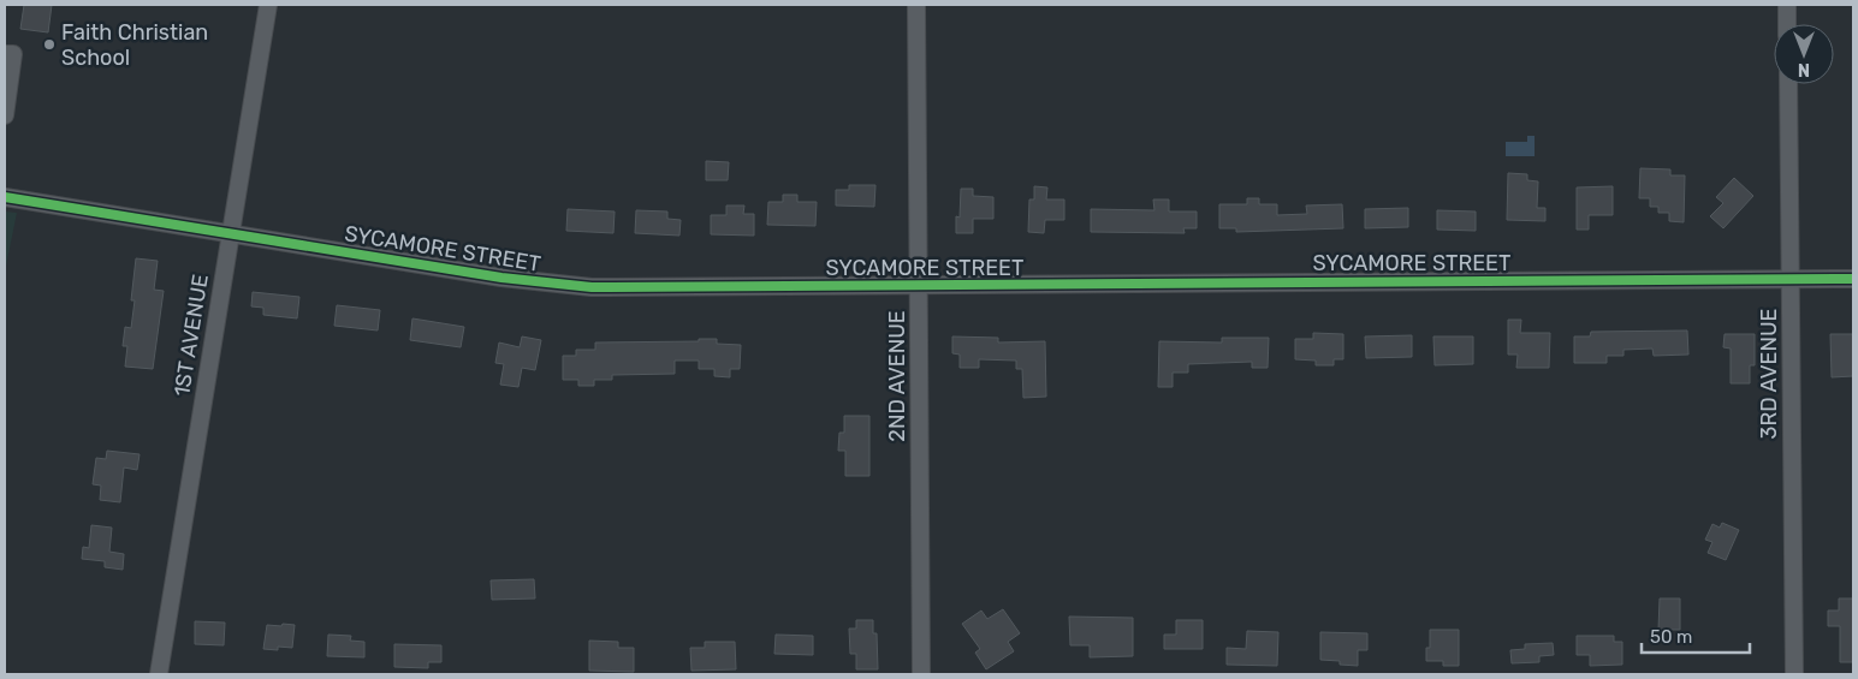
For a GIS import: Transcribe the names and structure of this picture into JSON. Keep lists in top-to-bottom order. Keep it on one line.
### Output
{"streets":{"street":["SYCAMORE STREET","1ST AVENUE","3RD AVENUE","2ND AVENUE"]},"crossings":[["SYCAMORE STREET","1ST AVENUE"],["SYCAMORE STREET","3RD AVENUE"],["SYCAMORE STREET","2ND AVENUE"]],"places":["Faith Christian School"],"scale_bar":"50 m","north":"bottom"}
